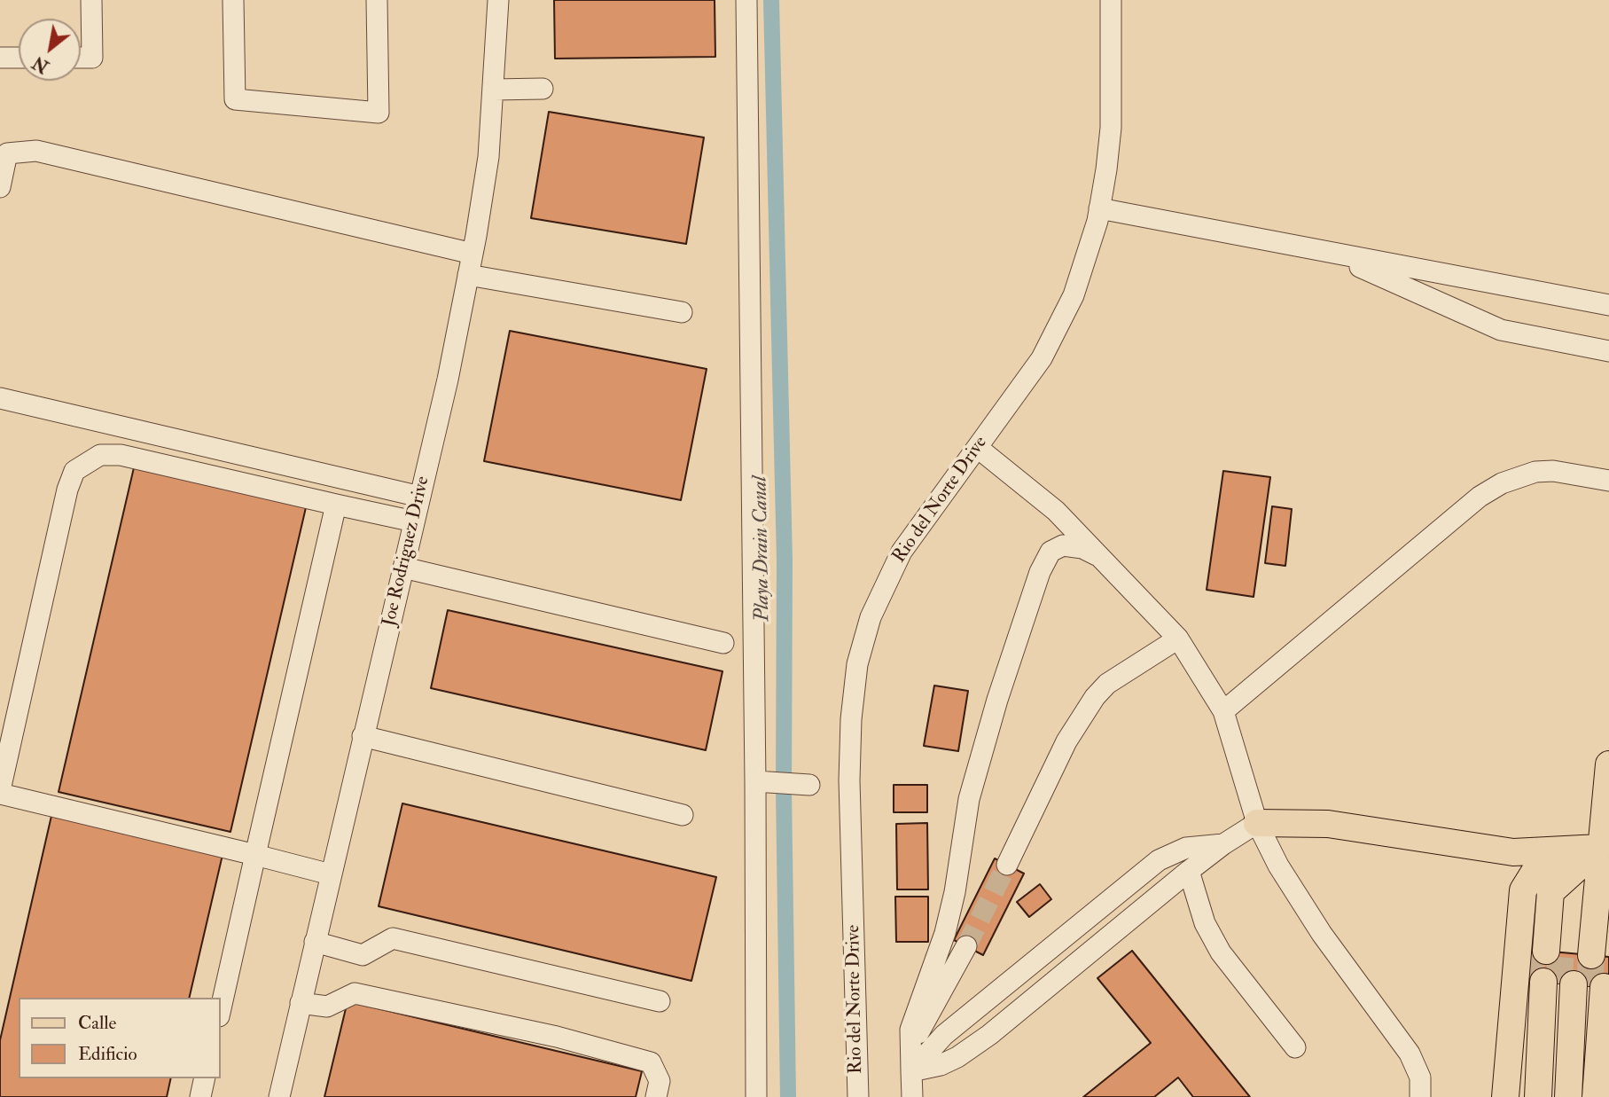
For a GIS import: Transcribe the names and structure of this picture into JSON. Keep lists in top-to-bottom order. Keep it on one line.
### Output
{"streets":{"street":["Rio del Norte Drive","Joe Rodriguez Drive"]},"water":["Playa Drain Canal"],"legend":["Calle","Edificio"],"north":"bottom left"}
